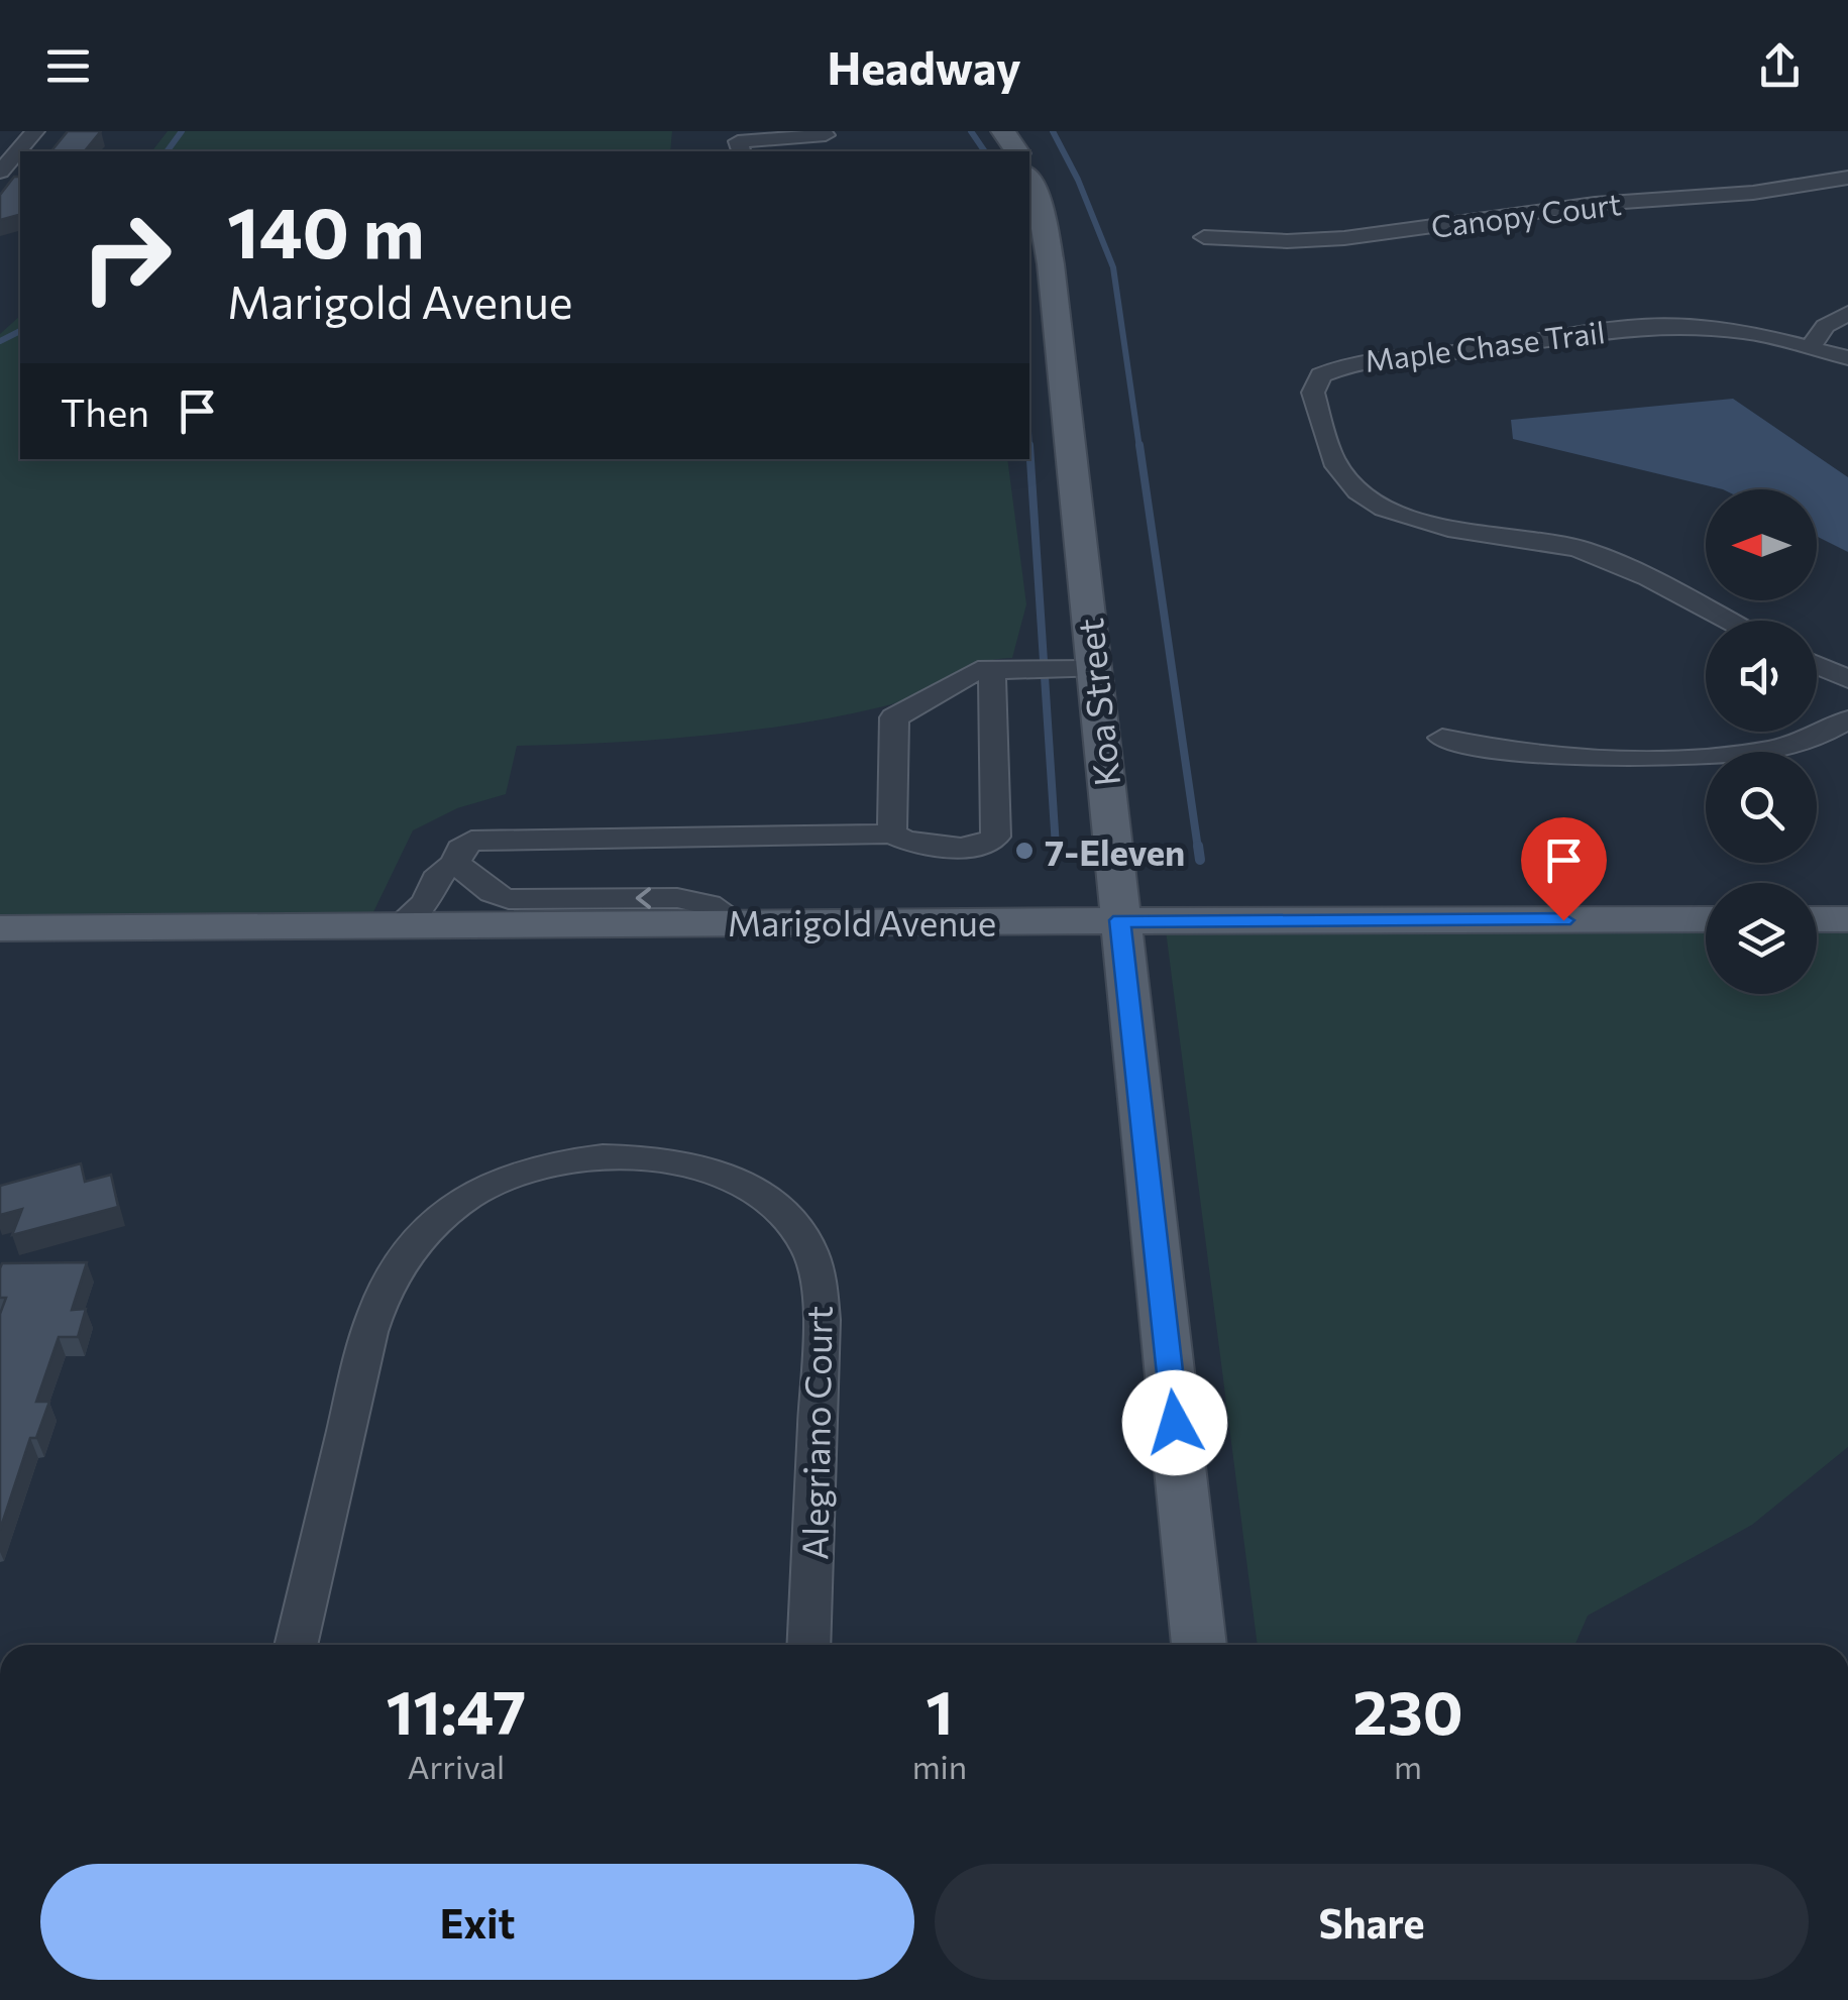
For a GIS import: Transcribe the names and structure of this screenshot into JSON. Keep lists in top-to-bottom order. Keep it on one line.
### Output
{"streets":{"main road":["Koa Street","Marigold Avenue"],"street":["Canopy Court","Maple Chase Trail","Alegriano Court"]},"crossings":[["Koa Street","Marigold Avenue"]],"places":["7-Eleven"],"north":"left","page":{"header":"Headway","turn":["140 m","Marigold Avenue"],"then":"Then","eta":["11:47","Arrival","1","min","230","m"],"buttons":["Exit","Share"]}}
